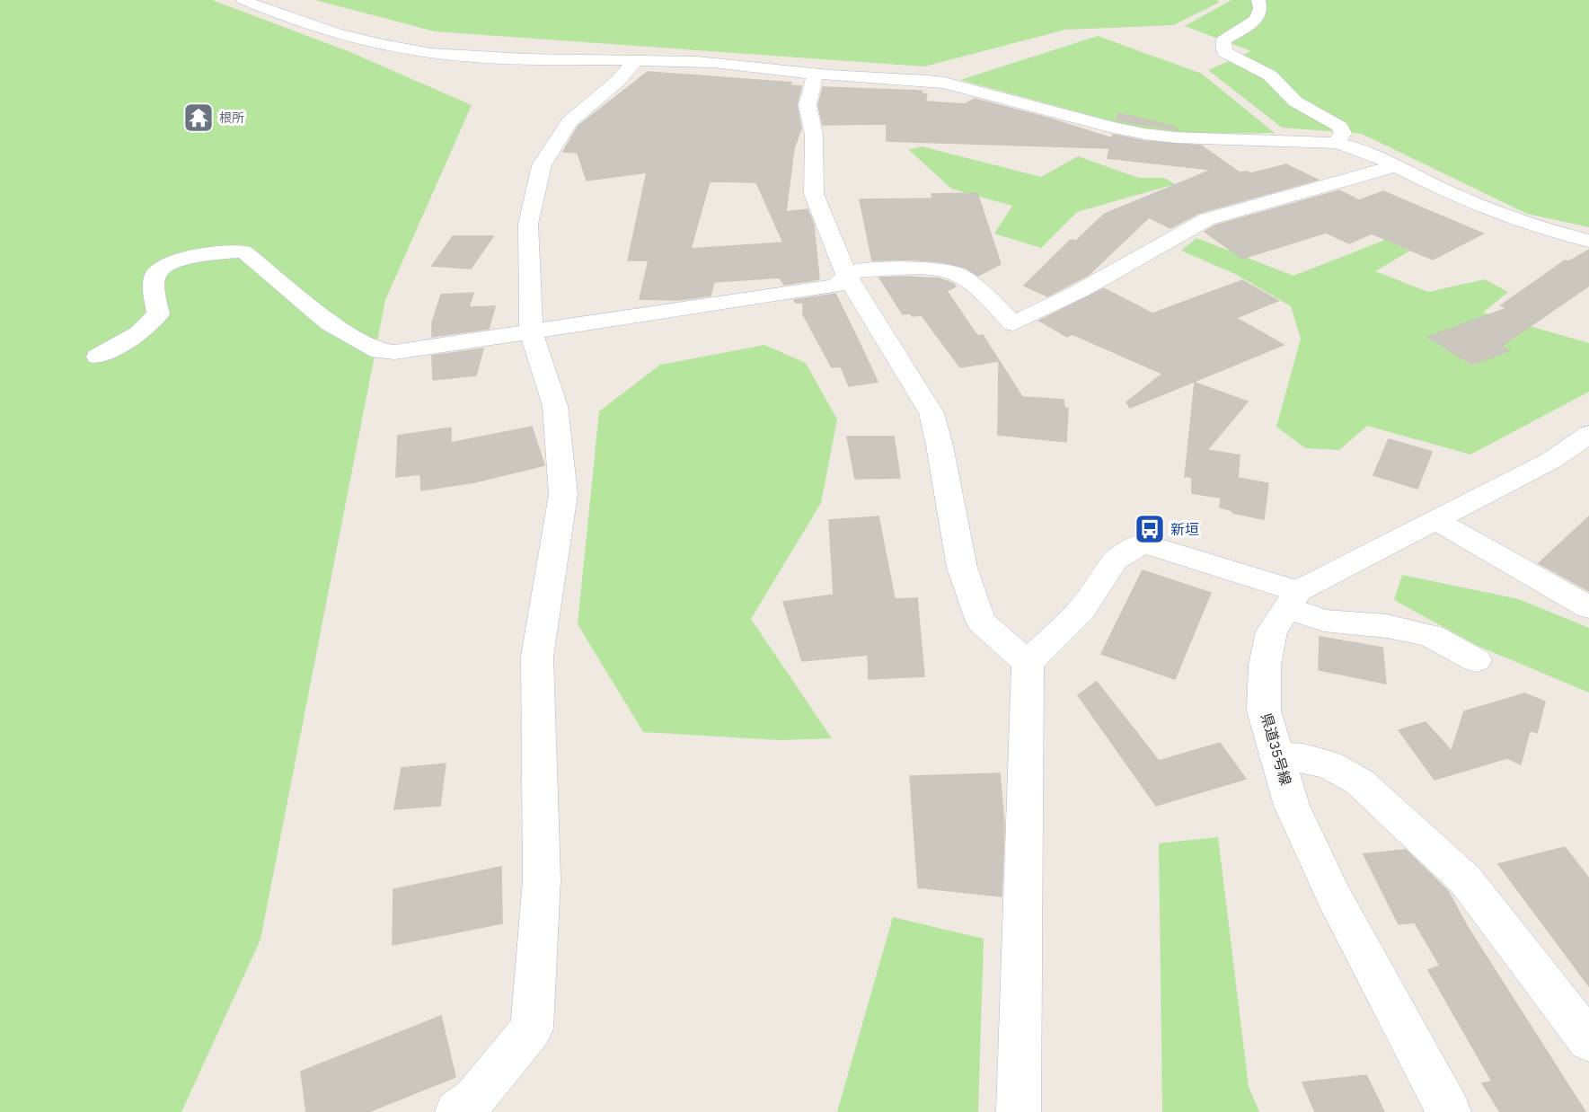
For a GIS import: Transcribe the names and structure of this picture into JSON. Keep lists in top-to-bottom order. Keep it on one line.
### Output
{"streets":{"street":["県道35号線"]},"places":{"temple":["根所"],"bus stop":["新垣"]}}
